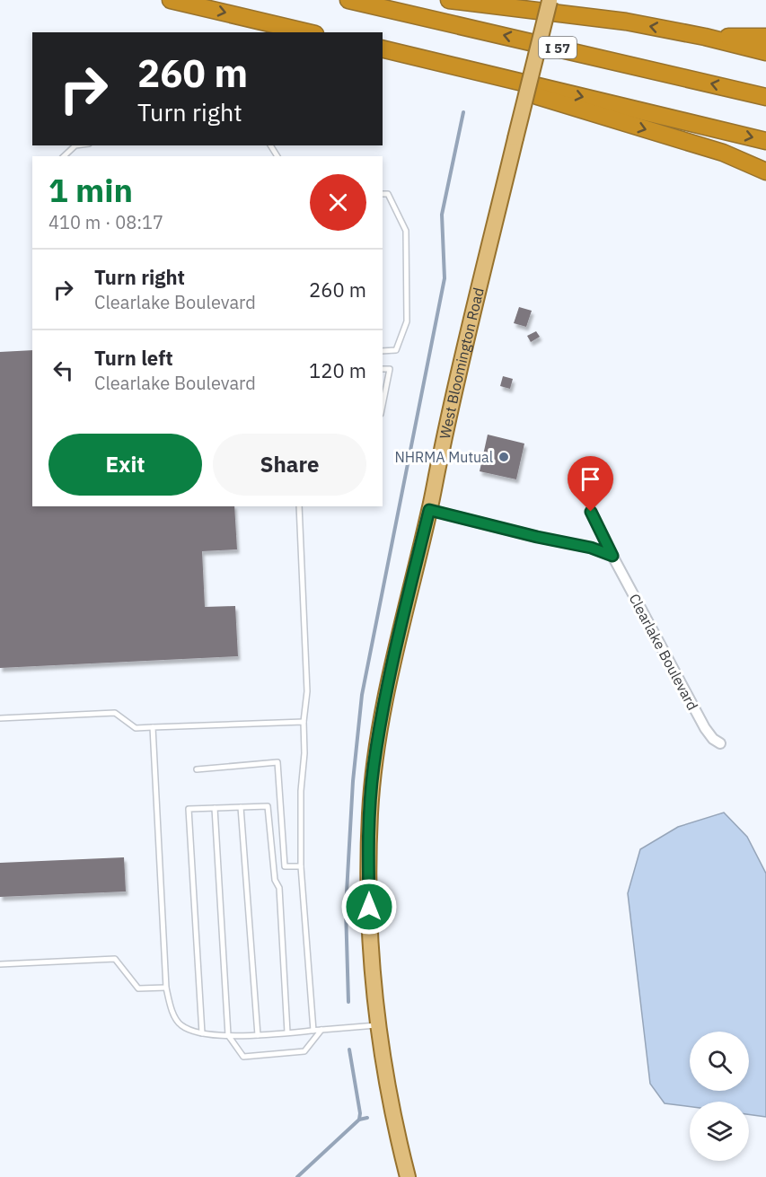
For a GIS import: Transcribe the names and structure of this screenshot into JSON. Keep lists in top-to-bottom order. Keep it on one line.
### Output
{"streets":{"highway":["I 57"],"main road":["West Bloomington Road"],"street":["Clearlake Boulevard"]},"places":["NHRMA Mutual"],"page":{"turn":["260 m","Turn right"],"heading":["1 min","410 m · 08:17"],"list":[{"name":"Turn right","note":"Clearlake Boulevard","value":"260 m"},{"name":"Turn left","note":"Clearlake Boulevard","value":"120 m"}],"buttons":["Exit","Share"]}}
